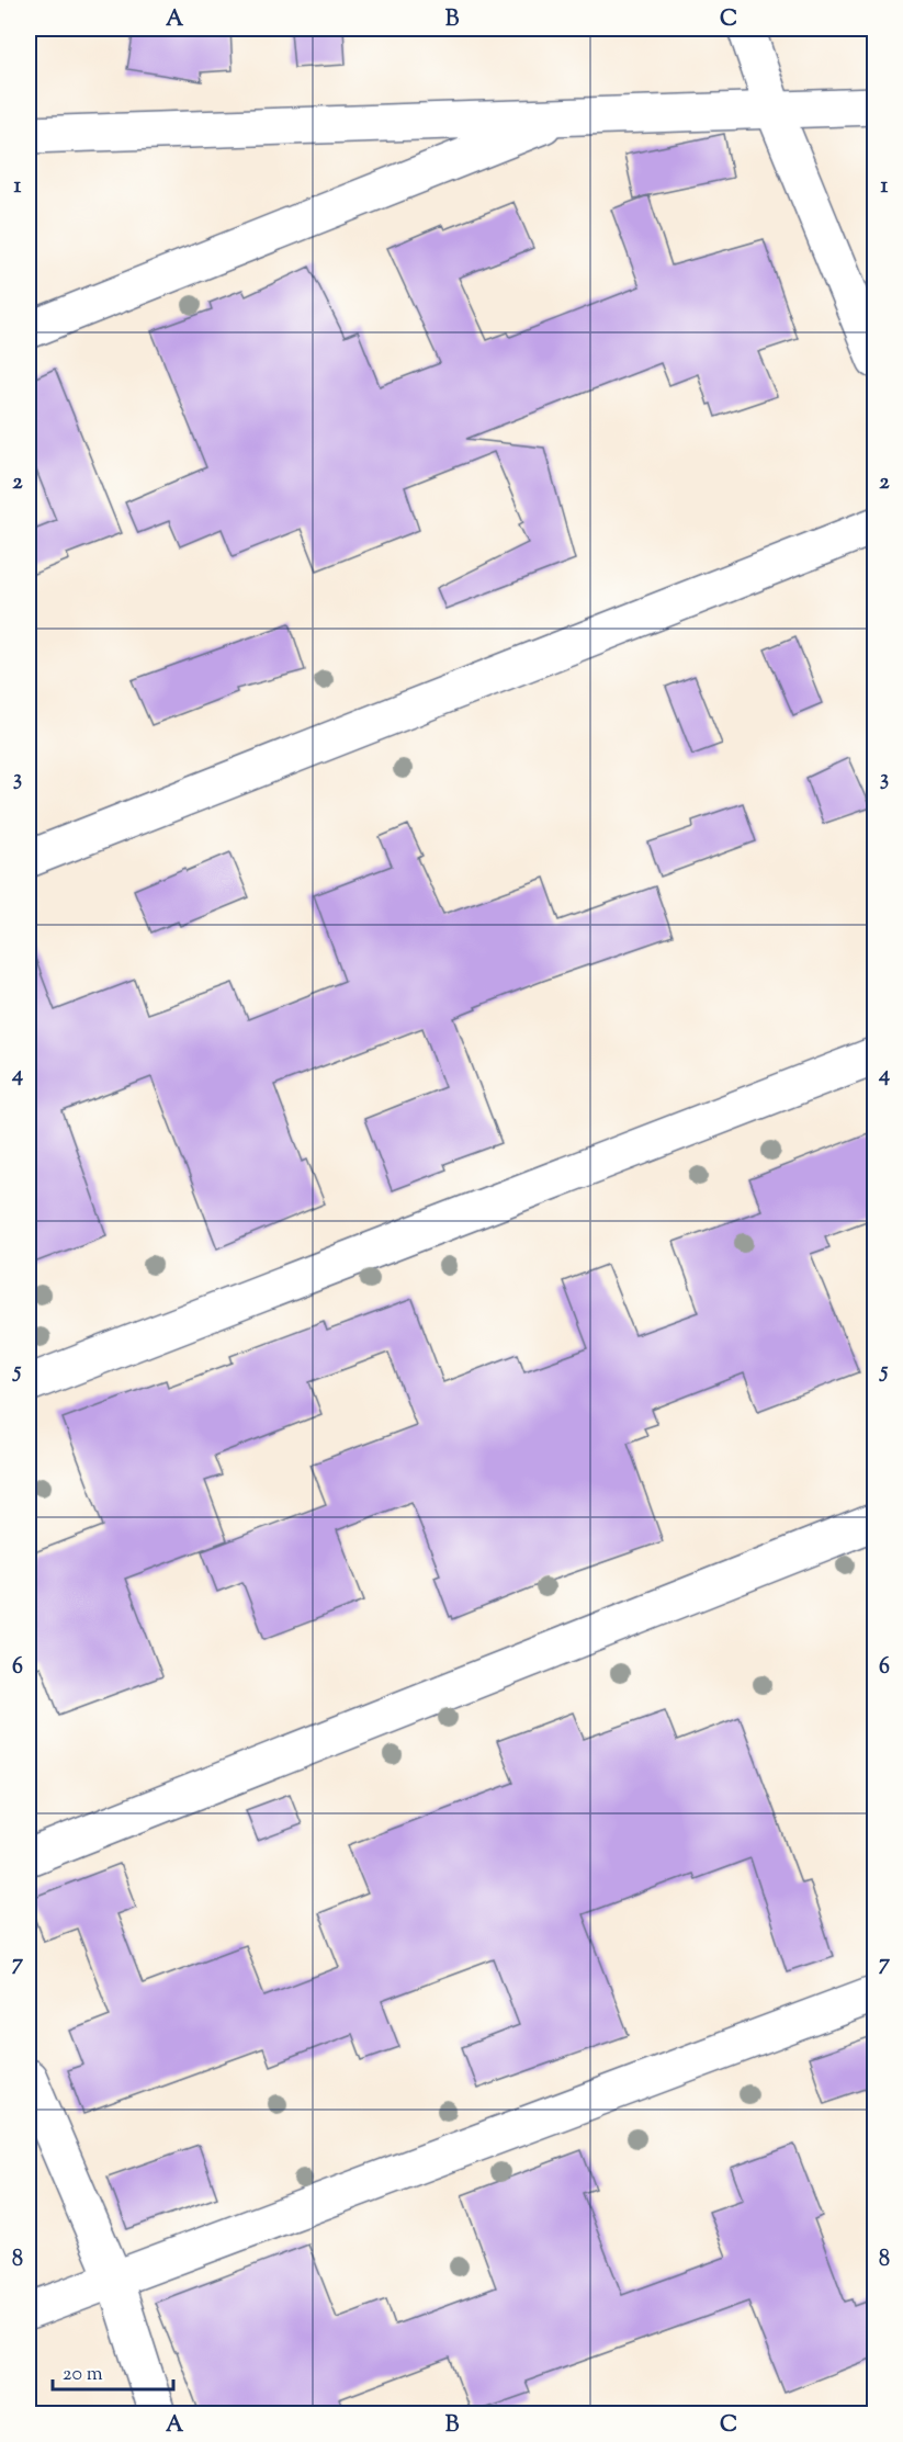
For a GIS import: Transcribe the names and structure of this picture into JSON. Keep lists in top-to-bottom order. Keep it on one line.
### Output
{"scale_bar":"20 m","grid":{"columns":["A","B","C"],"rows":["1","2","3","4","5","6","7","8"]}}
